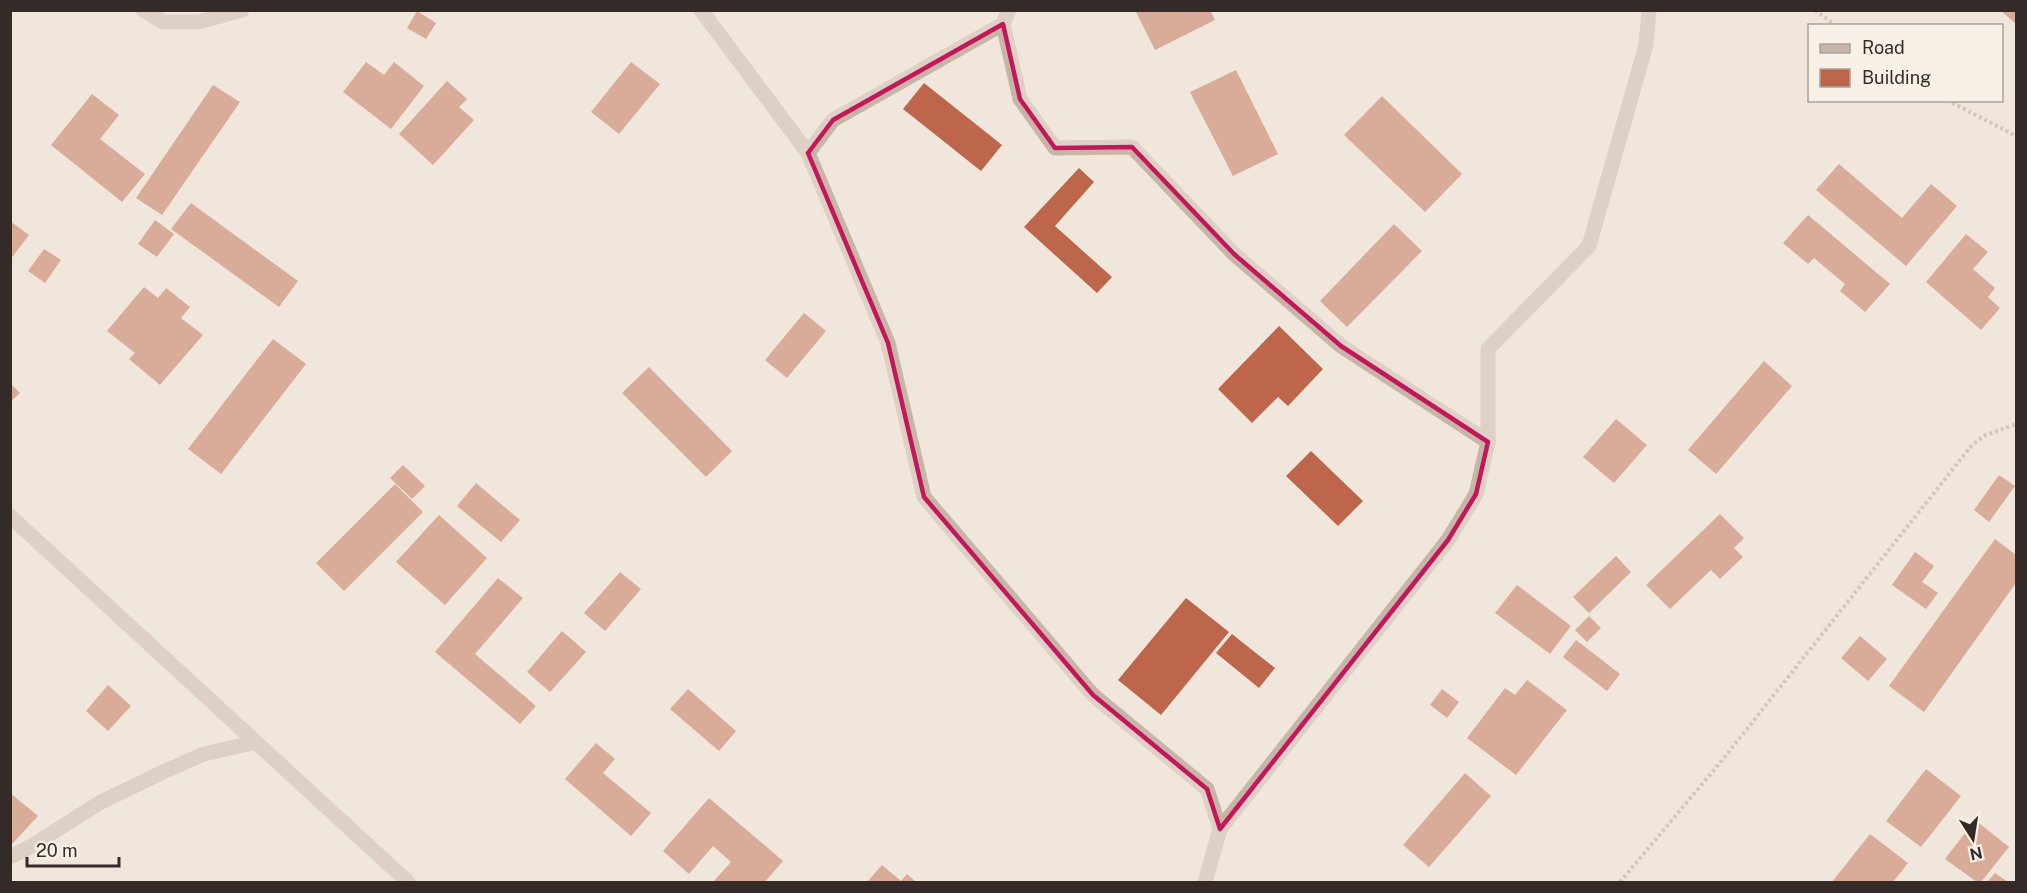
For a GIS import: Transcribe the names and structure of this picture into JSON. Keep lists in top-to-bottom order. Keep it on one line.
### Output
{"legend":["Road","Building"],"scale_bar":"20 m","north":"bottom"}
